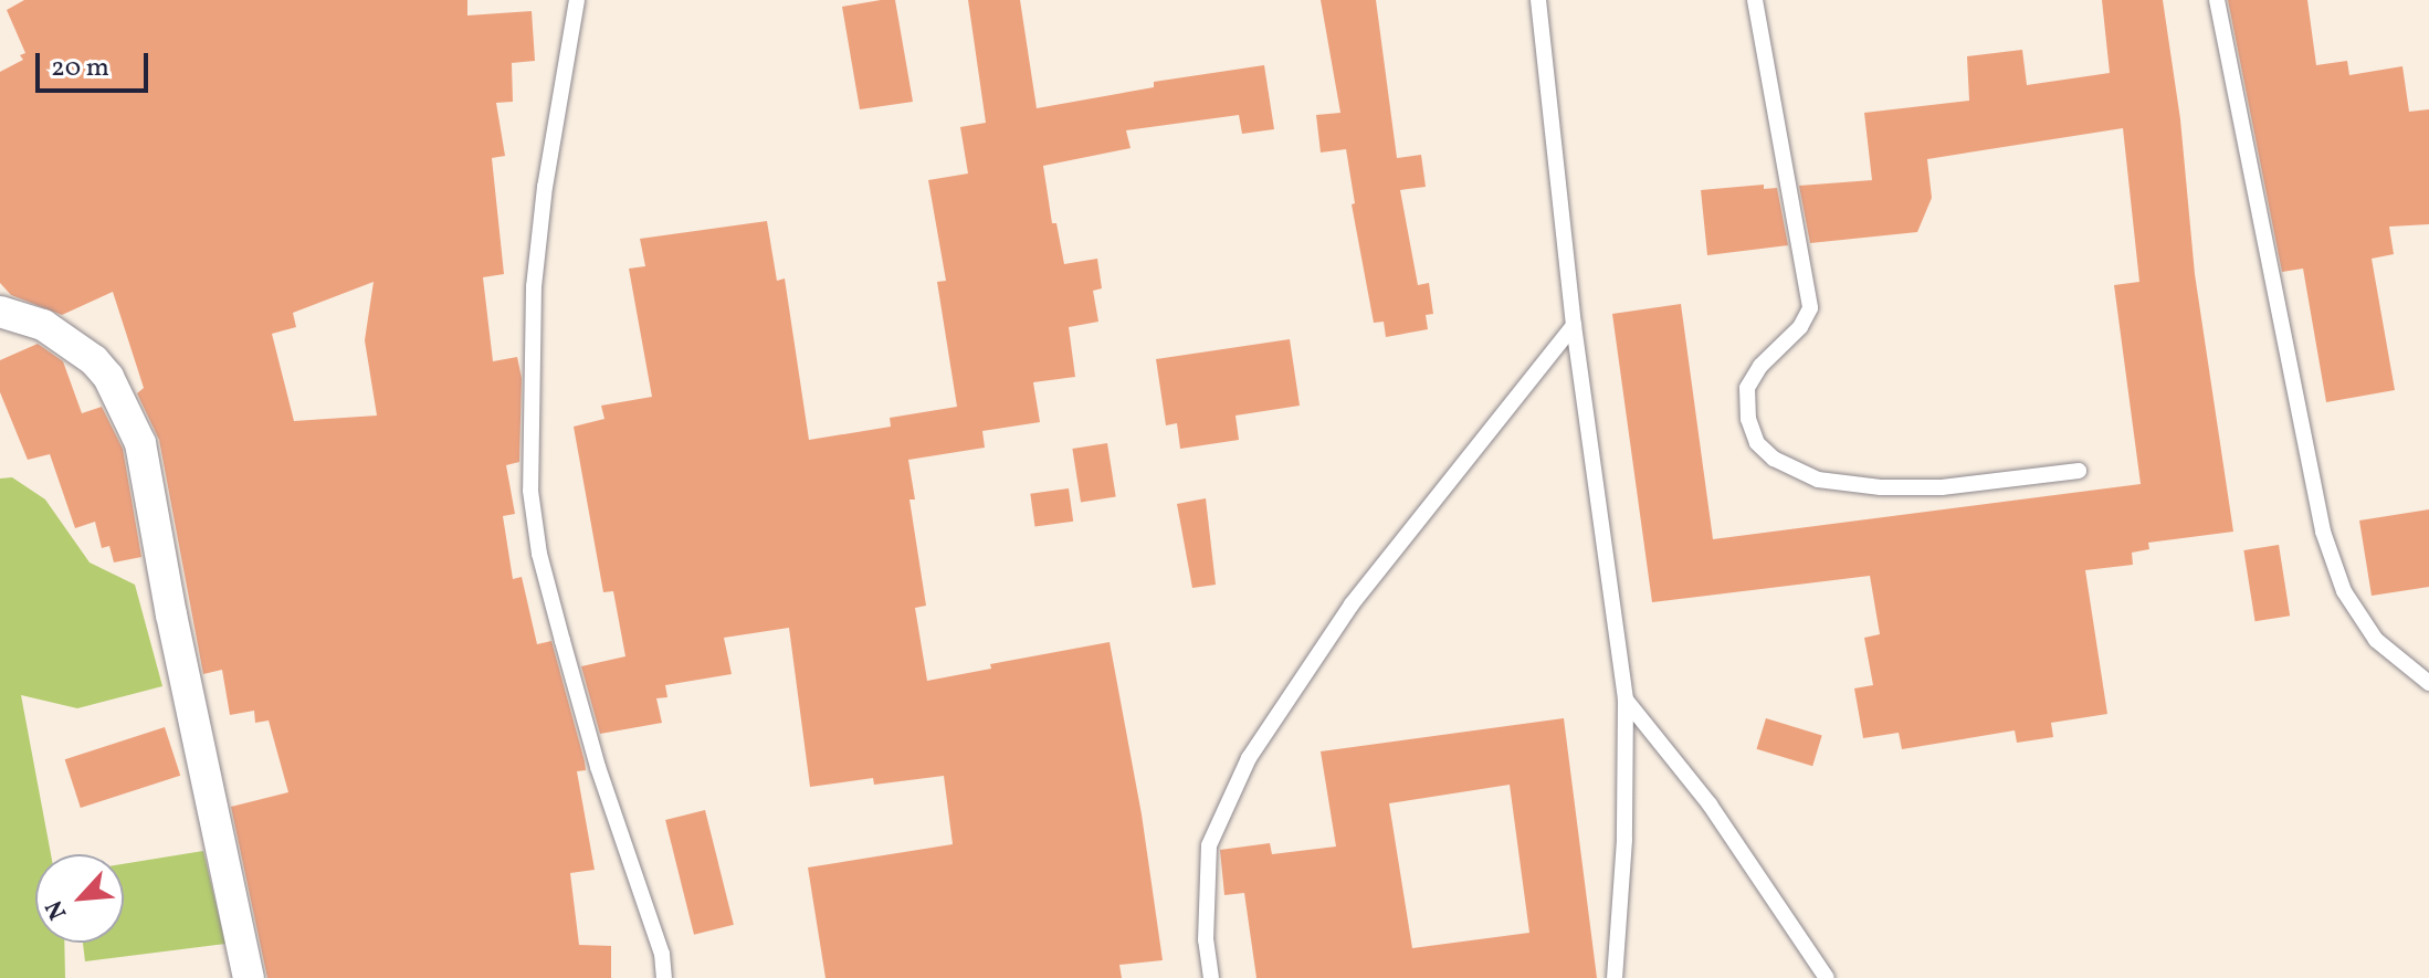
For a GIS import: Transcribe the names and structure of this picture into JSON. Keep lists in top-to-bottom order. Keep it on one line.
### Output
{"scale_bar":"20 m","north":"bottom left"}
